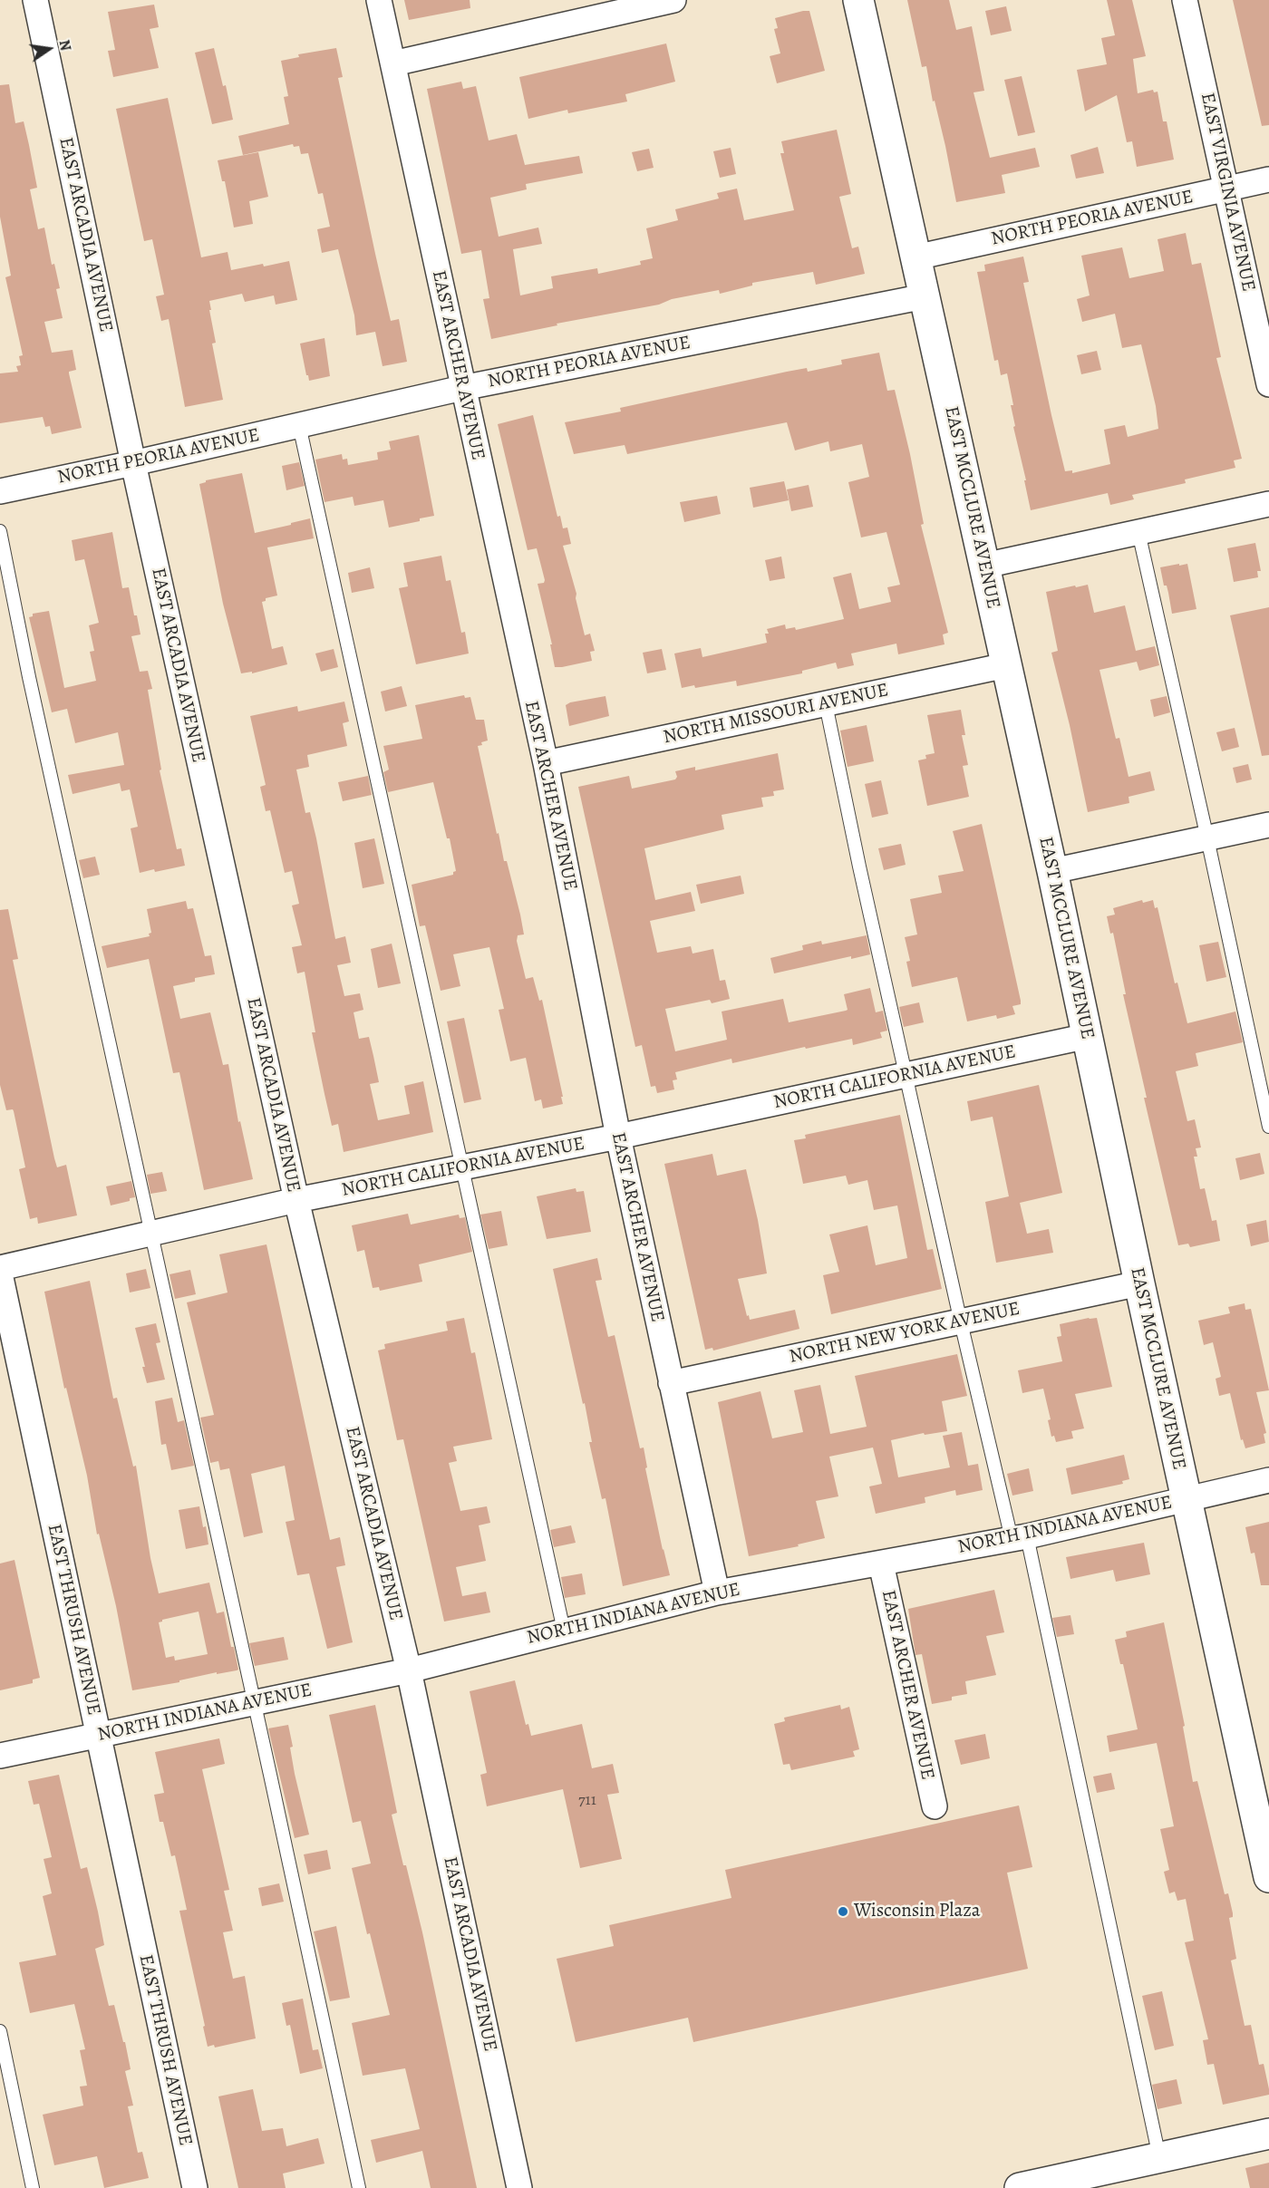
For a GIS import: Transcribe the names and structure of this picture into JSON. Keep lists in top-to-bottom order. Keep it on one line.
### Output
{"streets":{"street":["EAST VIRGINIA AVENUE","NORTH PEORIA AVENUE","EAST ARCADIA AVENUE","EAST ARCHER AVENUE","EAST MCCLURE AVENUE","NORTH MISSOURI AVENUE","NORTH CALIFORNIA AVENUE","NORTH NEW YORK AVENUE","NORTH INDIANA AVENUE","EAST THRUSH AVENUE"]},"crossings":[["EAST VIRGINIA AVENUE","NORTH PEORIA AVENUE"],["NORTH PEORIA AVENUE","EAST ARCADIA AVENUE"],["NORTH PEORIA AVENUE","EAST ARCHER AVENUE"],["NORTH PEORIA AVENUE","EAST MCCLURE AVENUE"],["EAST ARCADIA AVENUE","NORTH CALIFORNIA AVENUE"],["EAST ARCADIA AVENUE","NORTH INDIANA AVENUE"],["EAST ARCHER AVENUE","NORTH MISSOURI AVENUE"],["EAST ARCHER AVENUE","NORTH CALIFORNIA AVENUE"],["EAST ARCHER AVENUE","NORTH NEW YORK AVENUE"],["EAST ARCHER AVENUE","NORTH INDIANA AVENUE"],["EAST MCCLURE AVENUE","NORTH MISSOURI AVENUE"],["EAST MCCLURE AVENUE","NORTH CALIFORNIA AVENUE"],["EAST MCCLURE AVENUE","NORTH NEW YORK AVENUE"],["EAST MCCLURE AVENUE","NORTH INDIANA AVENUE"],["NORTH INDIANA AVENUE","EAST THRUSH AVENUE"]],"places":["Wisconsin Plaza"],"house_numbers":["711"],"north":"right"}
